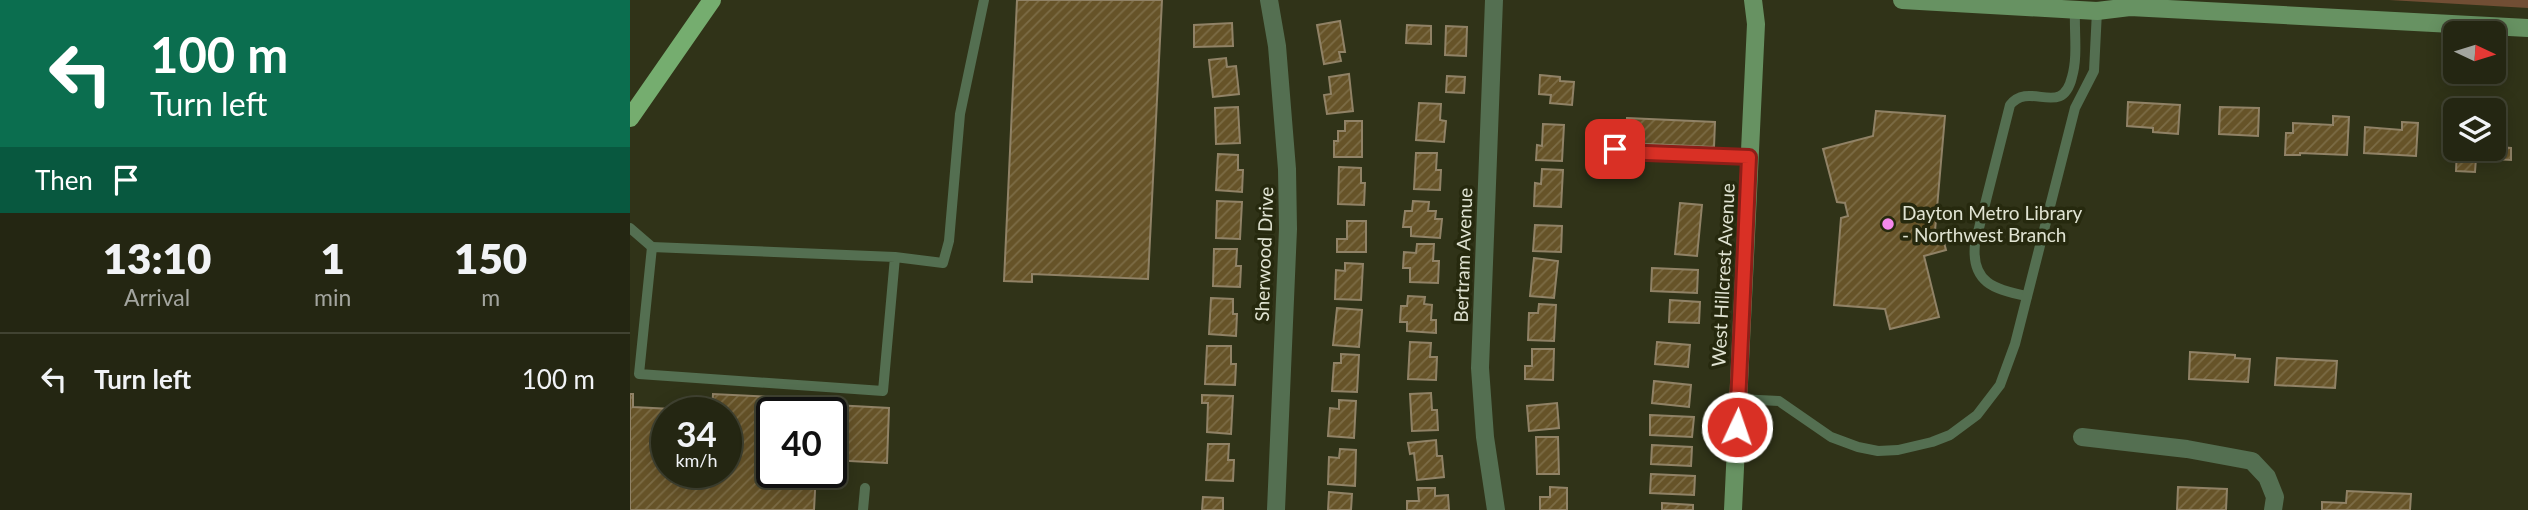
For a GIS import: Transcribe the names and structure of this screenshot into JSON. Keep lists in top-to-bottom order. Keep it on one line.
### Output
{"streets":{"main road":["West Hillcrest Avenue"],"street":["Sherwood Drive","Bertram Avenue"]},"places":["Dayton Metro Library - Northwest Branch"],"north":"right","page":{"turn":["100 m","Turn left"],"then":"Then","eta":["13:10","Arrival","1","min","150","m"],"list":[{"name":"Turn left","value":"100 m"}],"speed":"34 km/h","limit":"40"}}
